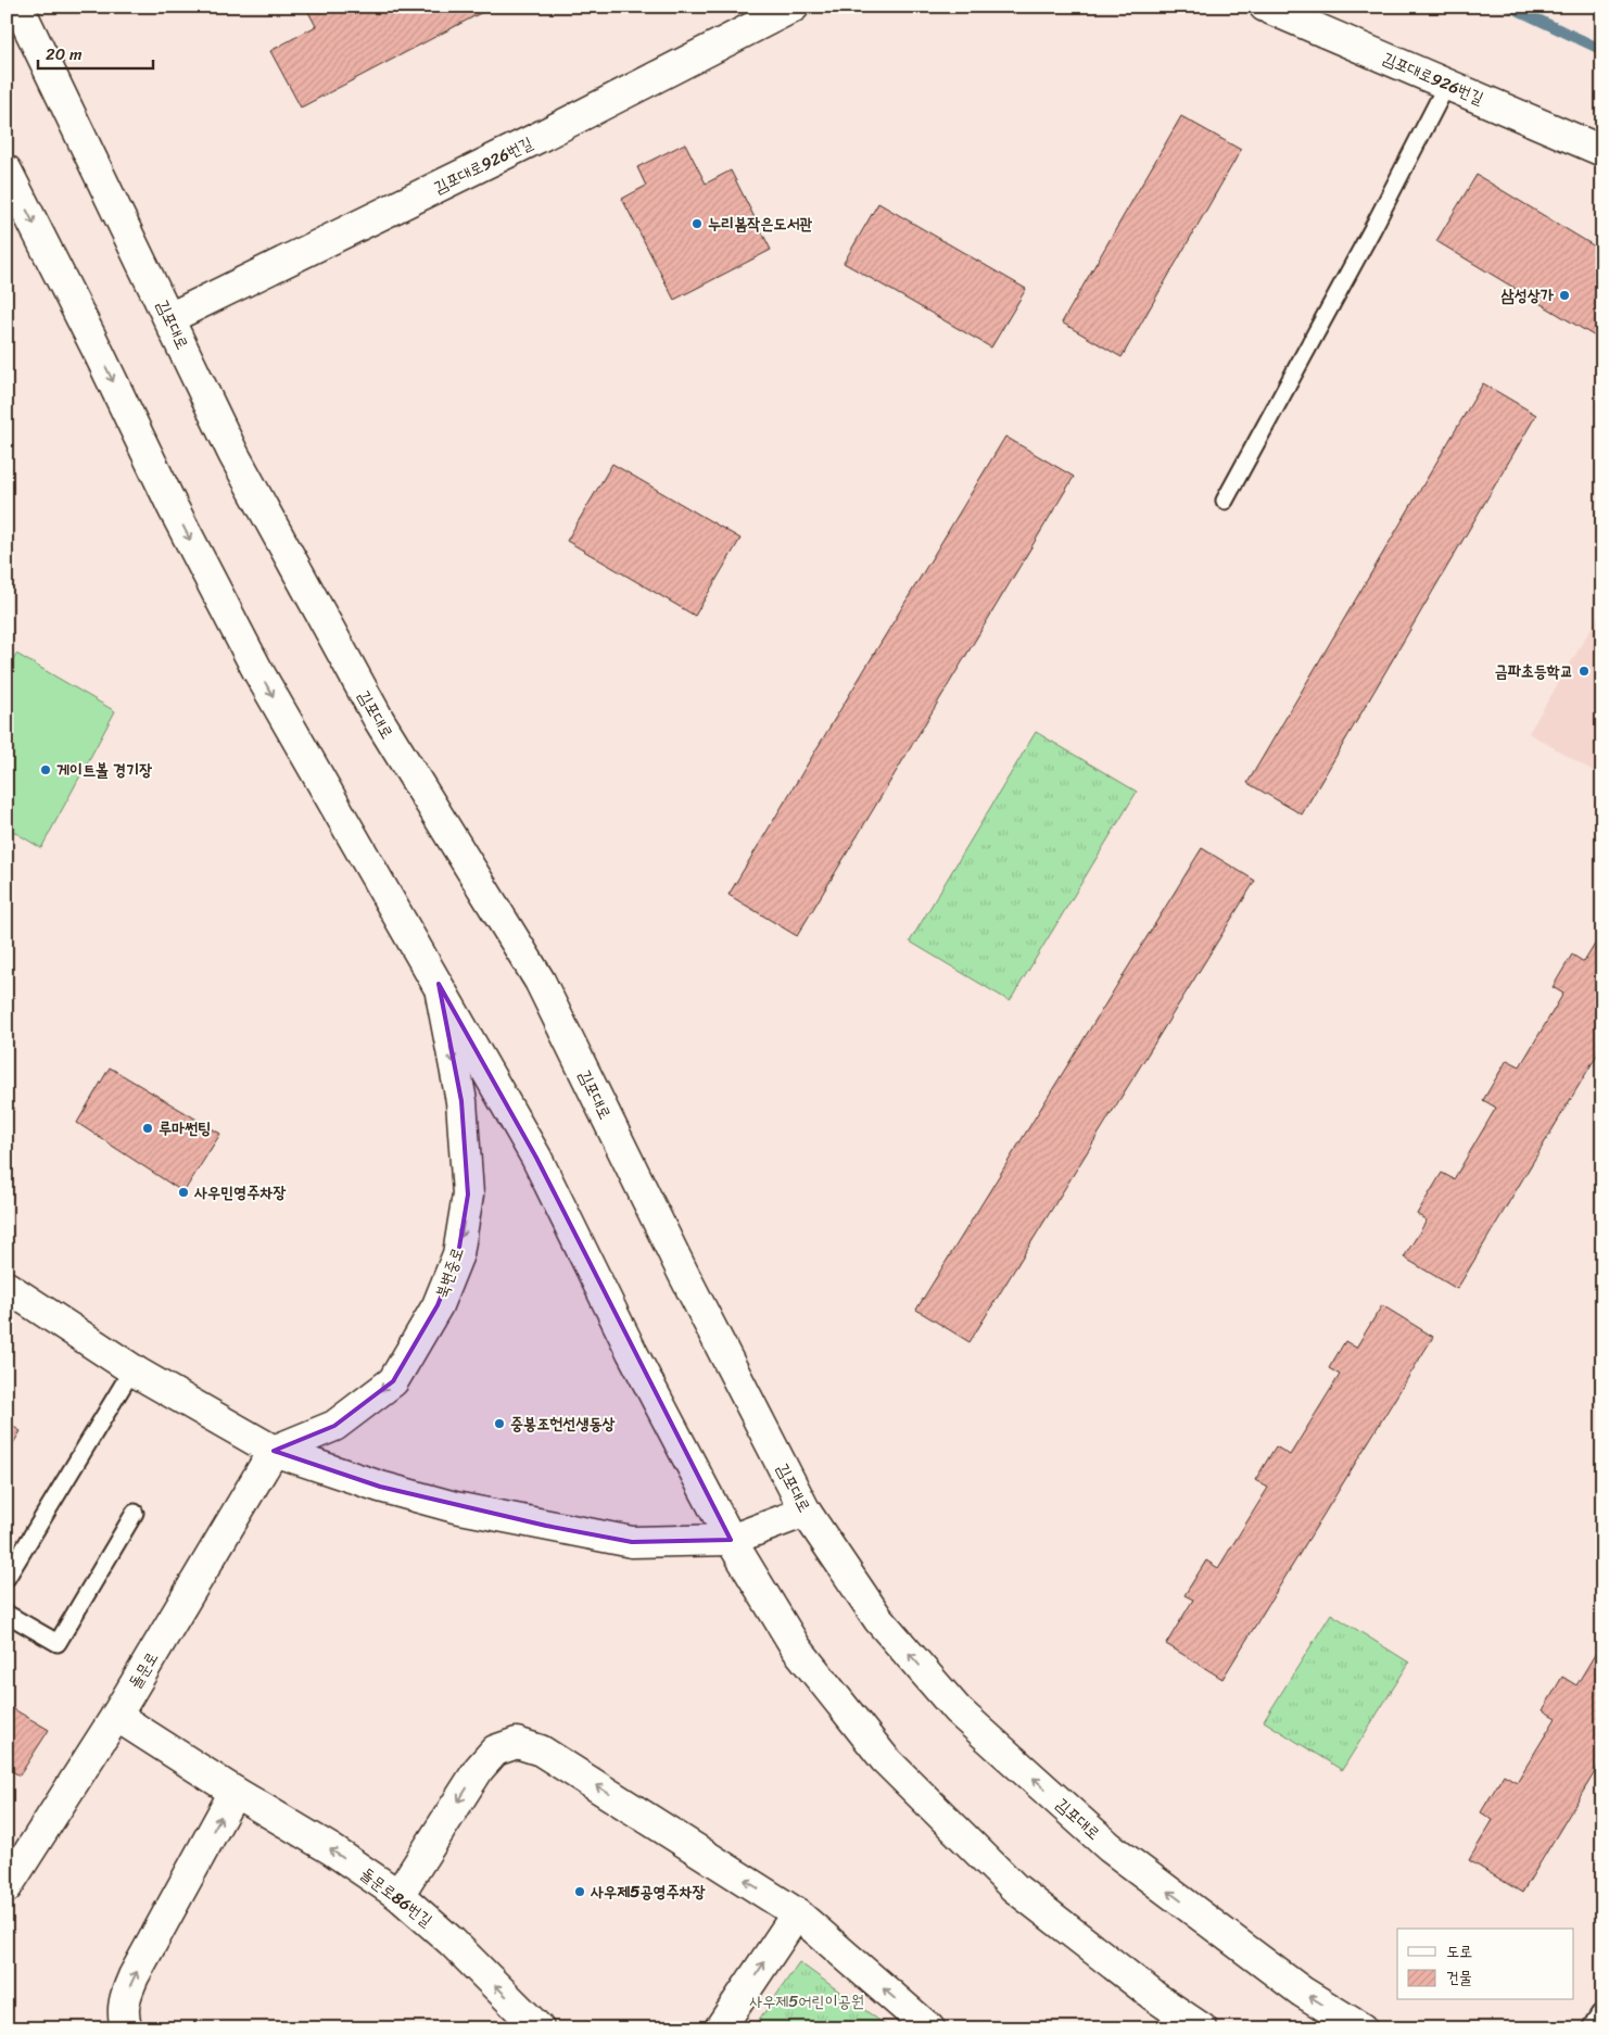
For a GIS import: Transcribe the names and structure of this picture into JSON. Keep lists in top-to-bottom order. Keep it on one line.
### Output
{"streets":{"main road":["김포대로926번길","김포대로","북변중로","돌문로","돌문로86번길"]},"crossings":[["김포대로926번길","김포대로"],["북변중로","돌문로"],["돌문로","돌문로86번길"]],"one_way":["북변중로","돌문로86번길"],"parks":["사우제5어린이공원"],"places":["누리봄작은도서관","삼성상가","금파초등학교","게이트볼 경기장","루마썬팅","사우민영주차장","중봉조헌선생동상","사우제5공영주차장"],"legend":["도로","건물"],"scale_bar":"20 m"}
